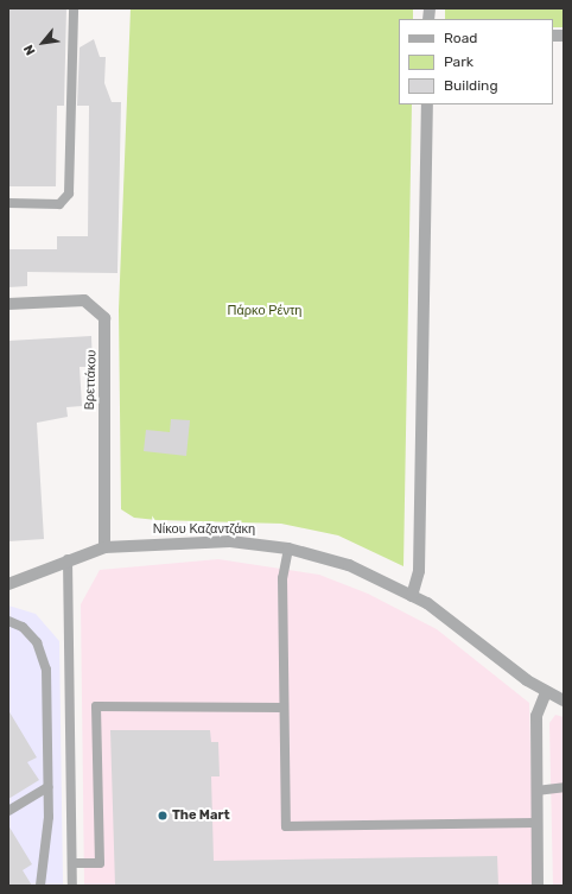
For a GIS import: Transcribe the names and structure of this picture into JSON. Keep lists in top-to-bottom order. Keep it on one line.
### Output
{"streets":{"street":["Βρεττάκου","Νίκου Καζαντζάκη"]},"crossings":[["Βρεττάκου","Νίκου Καζαντζάκη"]],"parks":["Πάρκο Ρέντη"],"places":["The Mart"],"legend":["Road","Park","Building"],"north":"bottom left"}
